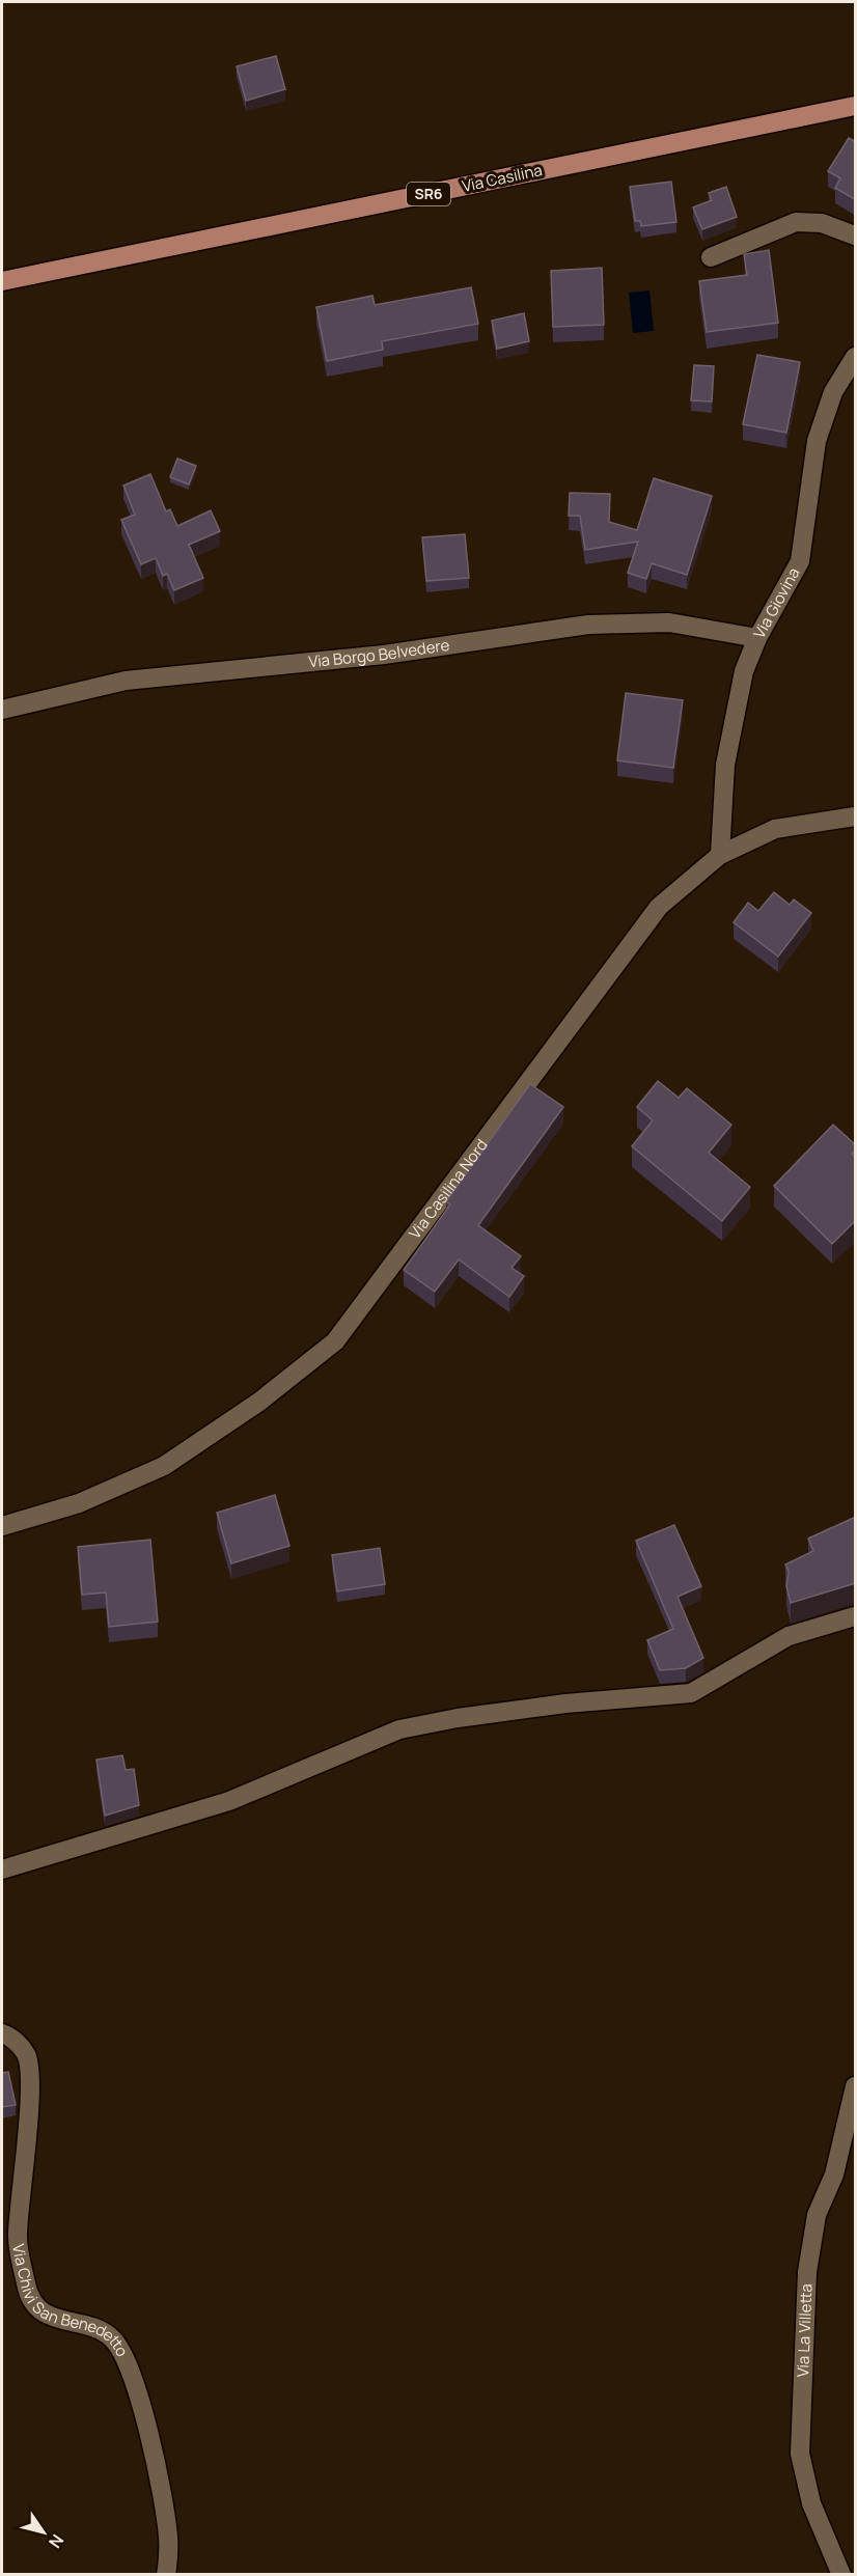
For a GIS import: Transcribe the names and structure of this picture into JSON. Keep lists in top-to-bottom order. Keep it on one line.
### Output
{"streets":{"main road":["Via Casilina","SR6"],"street":["Via Giovina","Via Borgo Belvedere","Via Casilina Nord","Via Chivi San Benedetto","Via La Villetta"]},"crossings":[["Via Giovina","Via Borgo Belvedere"],["Via Giovina","Via Casilina Nord"]],"north":"bottom right"}
